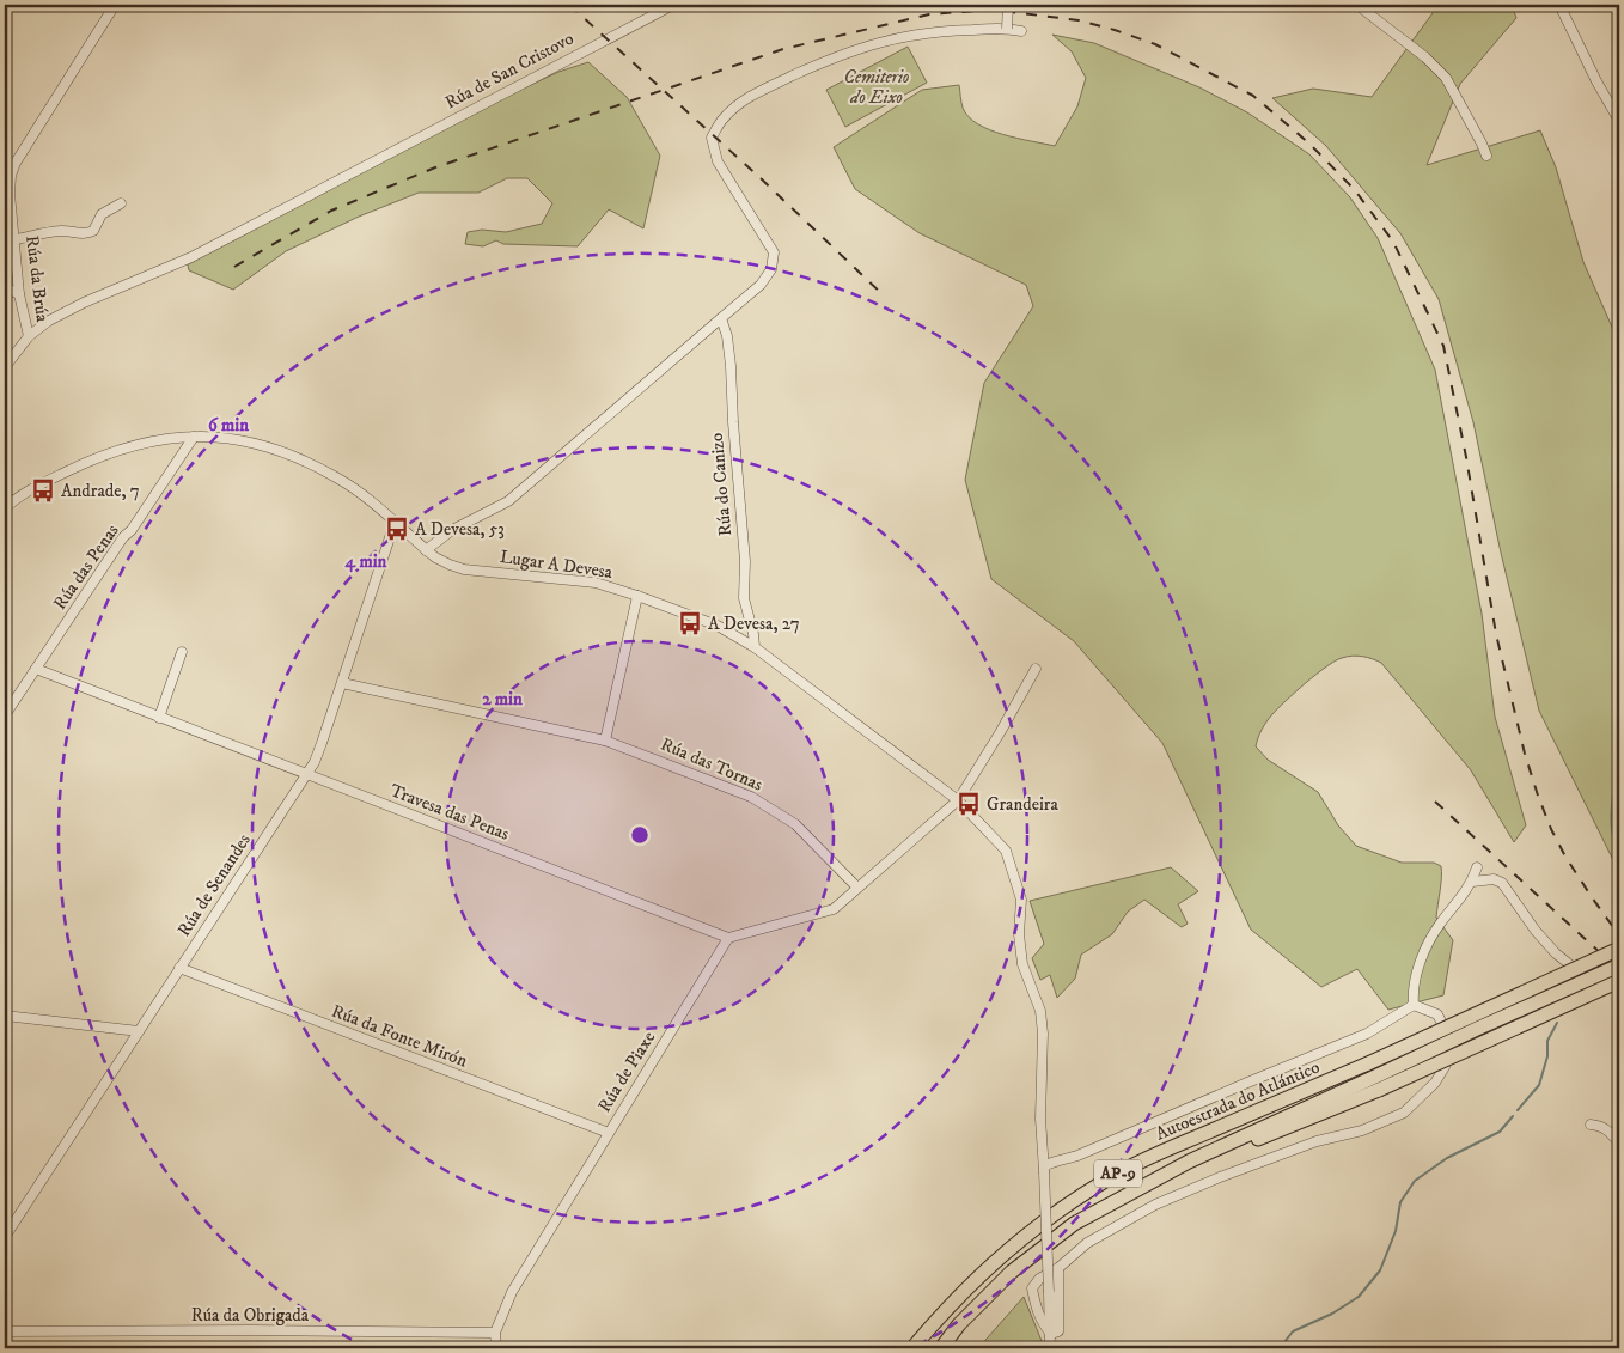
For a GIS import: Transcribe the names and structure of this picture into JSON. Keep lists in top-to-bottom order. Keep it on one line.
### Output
{"streets":{"highway":["Autoestrada do Atlántico","AP-9"],"street":["Rúa de San Cristovo","Rúa da Brúa","Rúa do Canizo","Lugar A Devesa","Rúa das Penas","Rúa das Tornas","Travesa das Penas","Rúa de Senandes","Rúa da Fonte Mirón","Rúa de Piaxe","Rúa da Obrigada"]},"crossings":[["Rúa de San Cristovo","Rúa da Brúa"],["Rúa do Canizo","Lugar A Devesa"],["Lugar A Devesa","Rúa das Penas"],["Lugar A Devesa","Rúa de Senandes"],["Rúa das Penas","Travesa das Penas"],["Rúa das Tornas","Rúa de Senandes"],["Travesa das Penas","Rúa de Senandes"],["Travesa das Penas","Rúa de Piaxe"],["Rúa de Senandes","Rúa da Fonte Mirón"],["Rúa da Fonte Mirón","Rúa de Piaxe"],["Rúa de Piaxe","Rúa da Obrigada"]],"parks":["Cemiterio do Eixo"],"places":{"bus stop":["Andrade, 7","A Devesa, 53","A Devesa, 27","Grandeira"]},"rings":["6 min","4 min","2 min"]}
